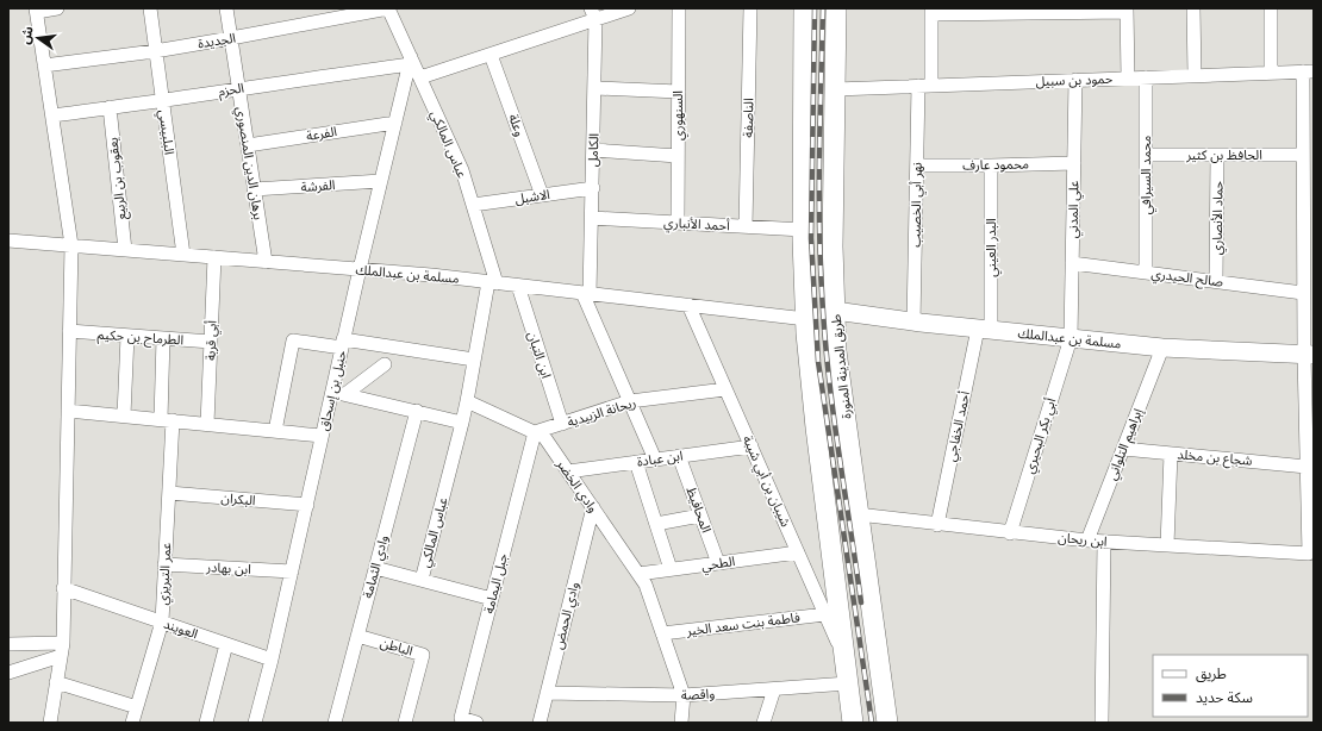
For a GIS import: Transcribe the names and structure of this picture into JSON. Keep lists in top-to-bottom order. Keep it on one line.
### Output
{"streets":{"main road":["مسلمة بن عبدالملك","طريق المدينة المنورة"],"street":["الجديدة","حمود بن سبيل","الحزم","السنهوري","الناصفة","وعلة","البلبيسي","الفرعة","عباس المالكي","الكامل","الحافظ بن كثير","برهان الدين المنصوري","محمود عارف","محمد السيرافي","يعقوب بن الربيع","الفرشة","الاشبل","نهر أبي الخصيب","علي المدني","حماد الأنصاري","أحمد الأنباري","البدر العيني","صالح الحيدري","الطرماح بن حكيم","أبي قربة","ابن التبان","حنبل بن إسحاق","ريحانة الزبيدية","أحمد الخفاجي","أبي بكر البحيري","إبراهيم التلواني","شجاع بن مخلد","ابن عبادة","شيبان بن أبي شيبة","وادي الخضر","البكران","المحافيظ","ابن ريحان","الطحي","وادي الثمامة","ابن بهادر","عمر التبريزي","جبل اليمامة","وادي الحمض","فاطمة بنت سعد الخير","العويند","الباطن","واقصة"]},"crossings":[["الجديدة","البلبيسي"],["الجديدة","عباس المالكي"],["الجديدة","برهان الدين المنصوري"],["حمود بن سبيل","محمد السيرافي"],["حمود بن سبيل","نهر أبي الخصيب"],["حمود بن سبيل","علي المدني"],["حمود بن سبيل","طريق المدينة المنورة"],["الحزم","البلبيسي"],["الحزم","عباس المالكي"],["الحزم","برهان الدين المنصوري"],["الحزم","يعقوب بن الربيع"],["الحزم","حنبل بن إسحاق"],["السنهوري","أحمد الأنباري"],["الناصفة","أحمد الأنباري"],["وعلة","الاشبل"],["البلبيسي","مسلمة بن عبدالملك"],["الفرعة","برهان الدين المنصوري"],["الفرعة","حنبل بن إسحاق"],["عباس المالكي","الاشبل"],["عباس المالكي","مسلمة بن عبدالملك"],["عباس المالكي","حنبل بن إسحاق"],["عباس المالكي","وادي الخضر"],["الكامل","الاشبل"],["الكامل","أحمد الأنباري"],["الكامل","مسلمة بن عبدالملك"],["الكامل","ريحانة الزبيدية"],["الكامل","ابن عبادة"],["الحافظ بن كثير","محمد السيرافي"],["الحافظ بن كثير","حماد الأنصاري"],["برهان الدين المنصوري","الفرشة"],["برهان الدين المنصوري","مسلمة بن عبدالملك"],["محمود عارف","نهر أبي الخصيب"],["محمود عارف","علي المدني"],["محمود عارف","البدر العيني"],["محمد السيرافي","صالح الحيدري"],["يعقوب بن الربيع","مسلمة بن عبدالملك"],["الفرشة","حنبل بن إسحاق"],["نهر أبي الخصيب","مسلمة بن عبدالملك"],["علي المدني","مسلمة بن عبدالملك"],["علي المدني","صالح الحيدري"],["علي المدني","أبي بكر البحيري"],["حماد الأنصاري","صالح الحيدري"],["البدر العيني","مسلمة بن عبدالملك"],["البدر العيني","أحمد الخفاجي"],["مسلمة بن عبدالملك","أبي قربة"],["مسلمة بن عبدالملك","ابن التبان"],["مسلمة بن عبدالملك","طريق المدينة المنورة"],["مسلمة بن عبدالملك","حنبل بن إسحاق"],["مسلمة بن عبدالملك","أحمد الخفاجي"],["مسلمة بن عبدالملك","أبي بكر البحيري"],["مسلمة بن عبدالملك","إبراهيم التلواني"],["مسلمة بن عبدالملك","شيبان بن أبي شيبة"],["الطرماح بن حكيم","أبي قربة"],["الطرماح بن حكيم","عمر التبريزي"],["ابن التبان","ريحانة الزبيدية"],["طريق المدينة المنورة","ابن ريحان"],["حنبل بن إسحاق","البكران"],["حنبل بن إسحاق","ابن بهادر"],["حنبل بن إسحاق","العويند"],["ريحانة الزبيدية","شيبان بن أبي شيبة"],["ريحانة الزبيدية","وادي الخضر"],["ريحانة الزبيدية","جبل اليمامة"],["أحمد الخفاجي","ابن ريحان"],["أبي بكر البحيري","ابن ريحان"],["إبراهيم التلواني","شجاع بن مخلد"],["إبراهيم التلواني","ابن ريحان"],["شجاع بن مخلد","ابن ريحان"],["ابن عبادة","شيبان بن أبي شيبة"],["ابن عبادة","وادي الخضر"],["ابن عبادة","المحافيظ"],["شيبان بن أبي شيبة","الطحي"],["شيبان بن أبي شيبة","فاطمة بنت سعد الخير"],["وادي الخضر","الطحي"],["وادي الخضر","جبل اليمامة"],["وادي الخضر","وادي الحمض"],["وادي الخضر","فاطمة بنت سعد الخير"],["وادي الخضر","واقصة"],["البكران","عمر التبريزي"],["المحافيظ","الطحي"],["وادي الثمامة","الباطن"],["ابن بهادر","عمر التبريزي"],["عمر التبريزي","العويند"],["وادي الحمض","واقصة"]],"legend":["طريق","سكة حديد"],"north":"left"}
